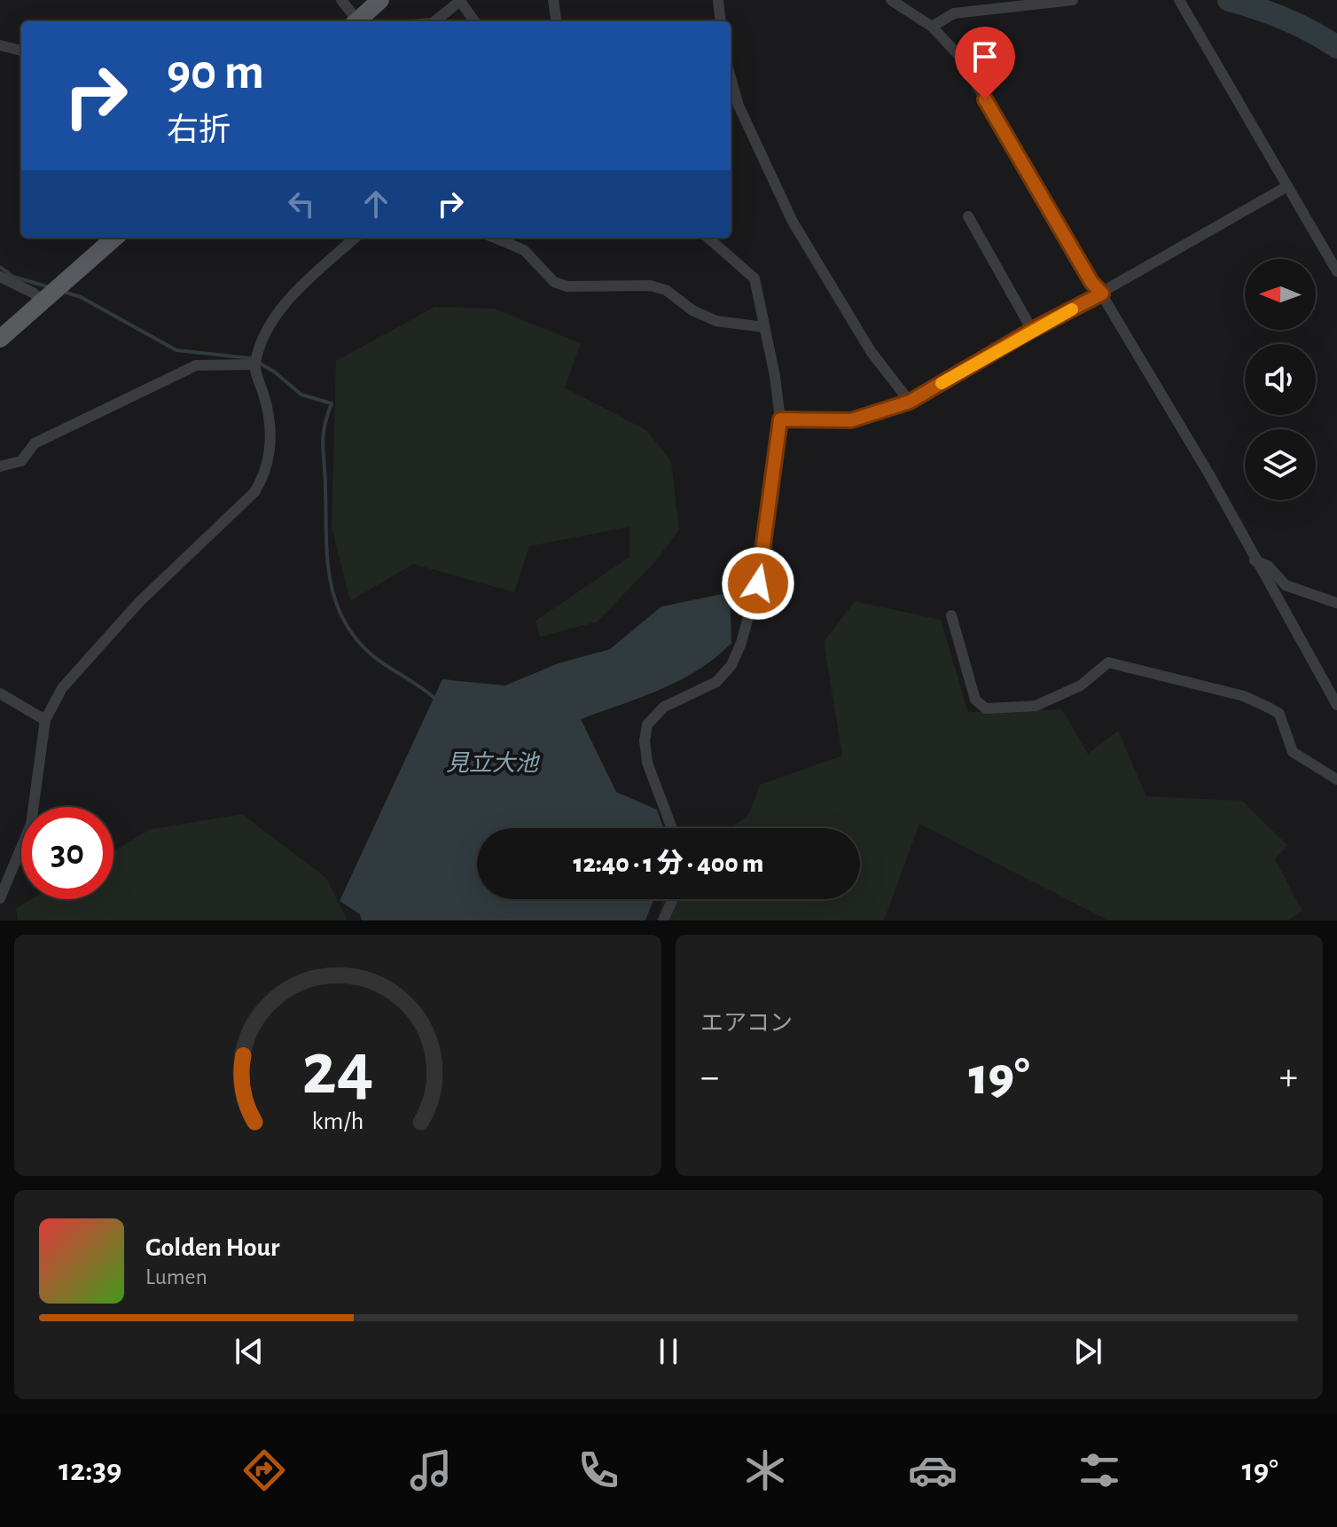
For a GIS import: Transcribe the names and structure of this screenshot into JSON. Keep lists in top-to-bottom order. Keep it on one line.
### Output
{"water":["見立大池"],"north":"left","page":{"turn":["90 m","右折"],"limit":"30","trip":"12:40 · 1 分 · 400 m","tile":"エアコン","heat":["−","19°","+"],"song":["Golden Hour","Lumen"],"tabs":["12:39","19°"],"gauge":["24","km/h"]}}
